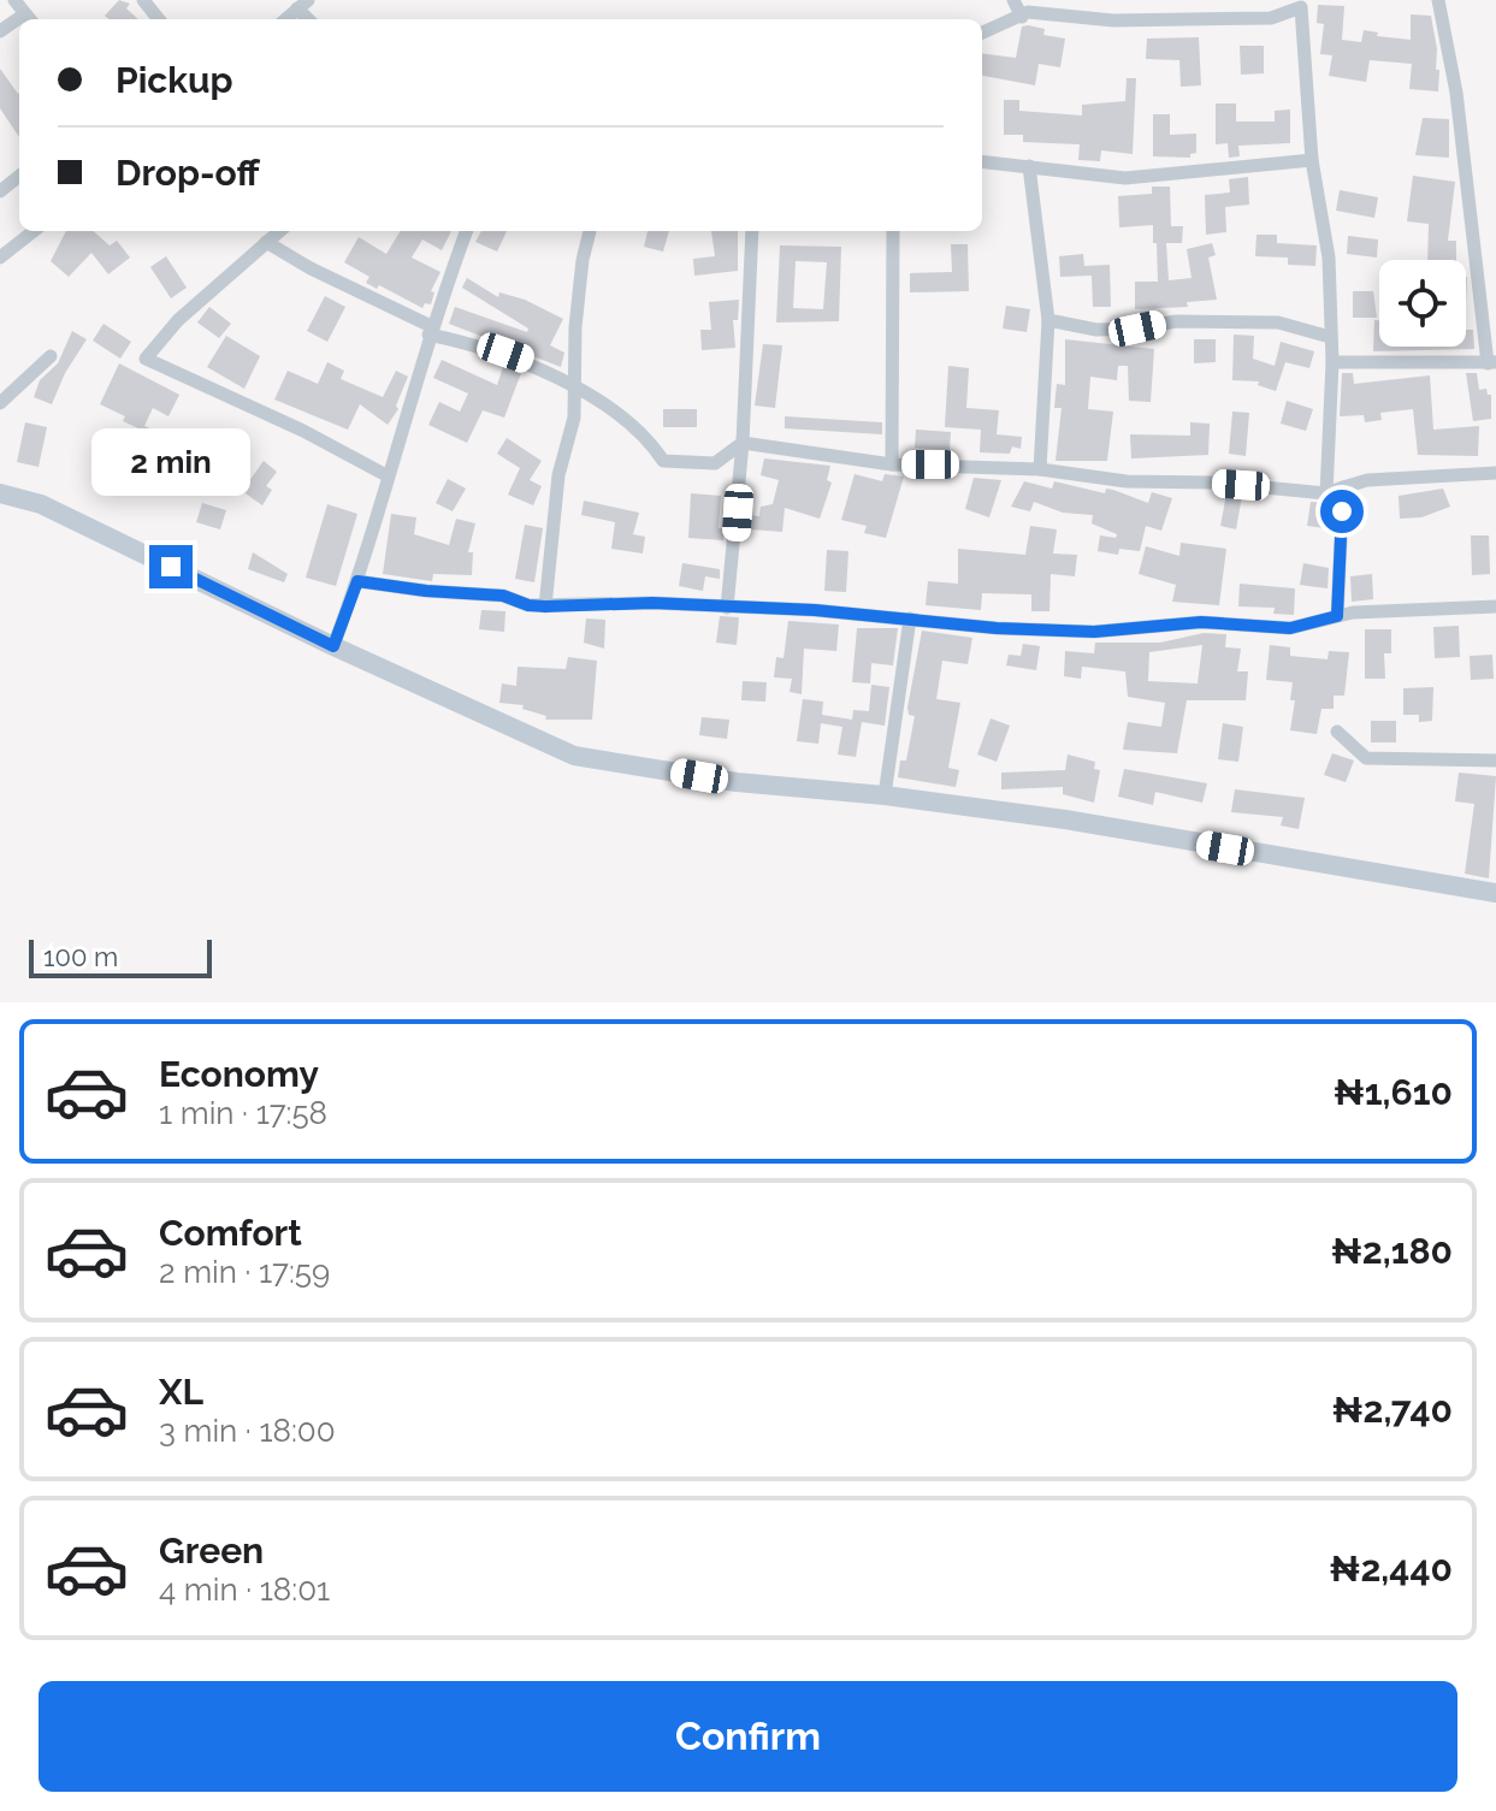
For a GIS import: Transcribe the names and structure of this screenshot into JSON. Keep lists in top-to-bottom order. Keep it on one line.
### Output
{"scale_bar":"100 m","page":{"banner":["Pickup","Drop-off"],"bubble":"2 min","scale":"100 m","list":[{"name":"Economy","note":"1 min · 17:58","value":"₦1,610"},{"name":"Comfort","note":"2 min · 17:59","value":"₦2,180"},{"name":"XL","note":"3 min · 18:00","value":"₦2,740"},{"name":"Green","note":"4 min · 18:01","value":"₦2,440"}],"buttons":"Confirm"}}
